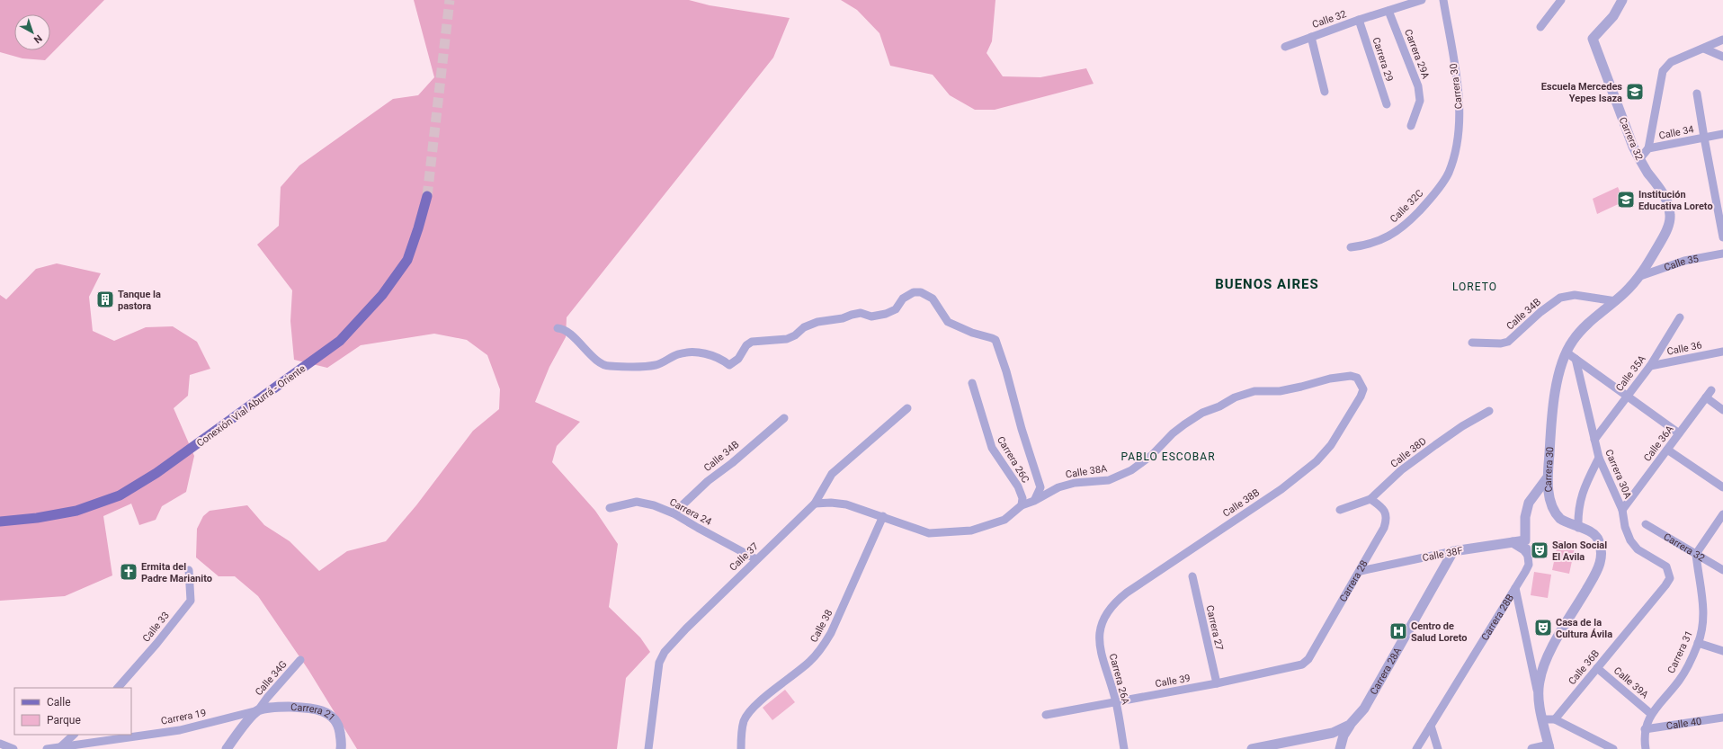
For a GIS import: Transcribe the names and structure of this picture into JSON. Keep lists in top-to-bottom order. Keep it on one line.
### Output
{"streets":{"main road":["Conexión Vial Aburrá - Oriente"],"street":["Calle 32","Carrera 29A","Carrera 29","Carrera 30","Calle 34","Carrera 32","Calle 32C","Calle 35","Calle 34B","Calle 36","Calle 35A","Calle 36A","Calle 38D","Carrera 26C","Calle 38A","Carrera 30A","Calle 38B","Carrera 24","Calle 38F","Calle 37","Carrera 28","Carrera 28B","Calle 38","Calle 33","Carrera 27","Carrera 31","Calle 36B","Carrera 28A","Calle 34G","Carrera 26A","Calle 39","Calle 39A","Carrera 21","Carrera 19","Calle 40"]},"crossings":[["Calle 32","Carrera 29A"],["Calle 32","Carrera 29"],["Carrera 30","Carrera 32"],["Carrera 30","Calle 32C"],["Carrera 30","Calle 35"],["Carrera 30","Calle 34B"],["Carrera 30","Carrera 28B"],["Calle 34","Carrera 32"],["Carrera 32","Calle 35"],["Carrera 32","Carrera 31"],["Calle 34B","Carrera 24"],["Calle 36","Calle 35A"],["Calle 35A","Carrera 30A"],["Calle 36A","Carrera 30A"],["Calle 38D","Carrera 28"],["Carrera 26C","Calle 38A"],["Calle 38A","Calle 38B"],["Calle 38A","Calle 37"],["Calle 38A","Calle 38"],["Carrera 30A","Calle 36B"],["Calle 38B","Carrera 26A"],["Carrera 24","Calle 37"],["Calle 38F","Carrera 28"],["Calle 38F","Carrera 28B"],["Calle 38F","Carrera 28A"],["Carrera 28","Calle 39"],["Carrera 27","Calle 39"],["Carrera 31","Calle 39A"],["Carrera 31","Calle 40"],["Calle 36B","Calle 39A"],["Calle 34G","Carrera 21"],["Calle 34G","Carrera 19"],["Carrera 26A","Calle 39"],["Carrera 21","Carrera 19"]],"districts":["BUENOS AIRES","LORETO","PABLO ESCOBAR"],"places":{"school or university":["Escuela Mercedes Yepes Isaza","Institución Educativa Loreto"],"building":["Tanque la pastora"],"theatre":["Salon Social El Avila","Casa de la Cultura Ávila"],"church":["Ermita del Padre Marianito"],"hospital":["Centro de Salud Loreto"]},"legend":["Calle","Parque"],"north":"bottom right"}
